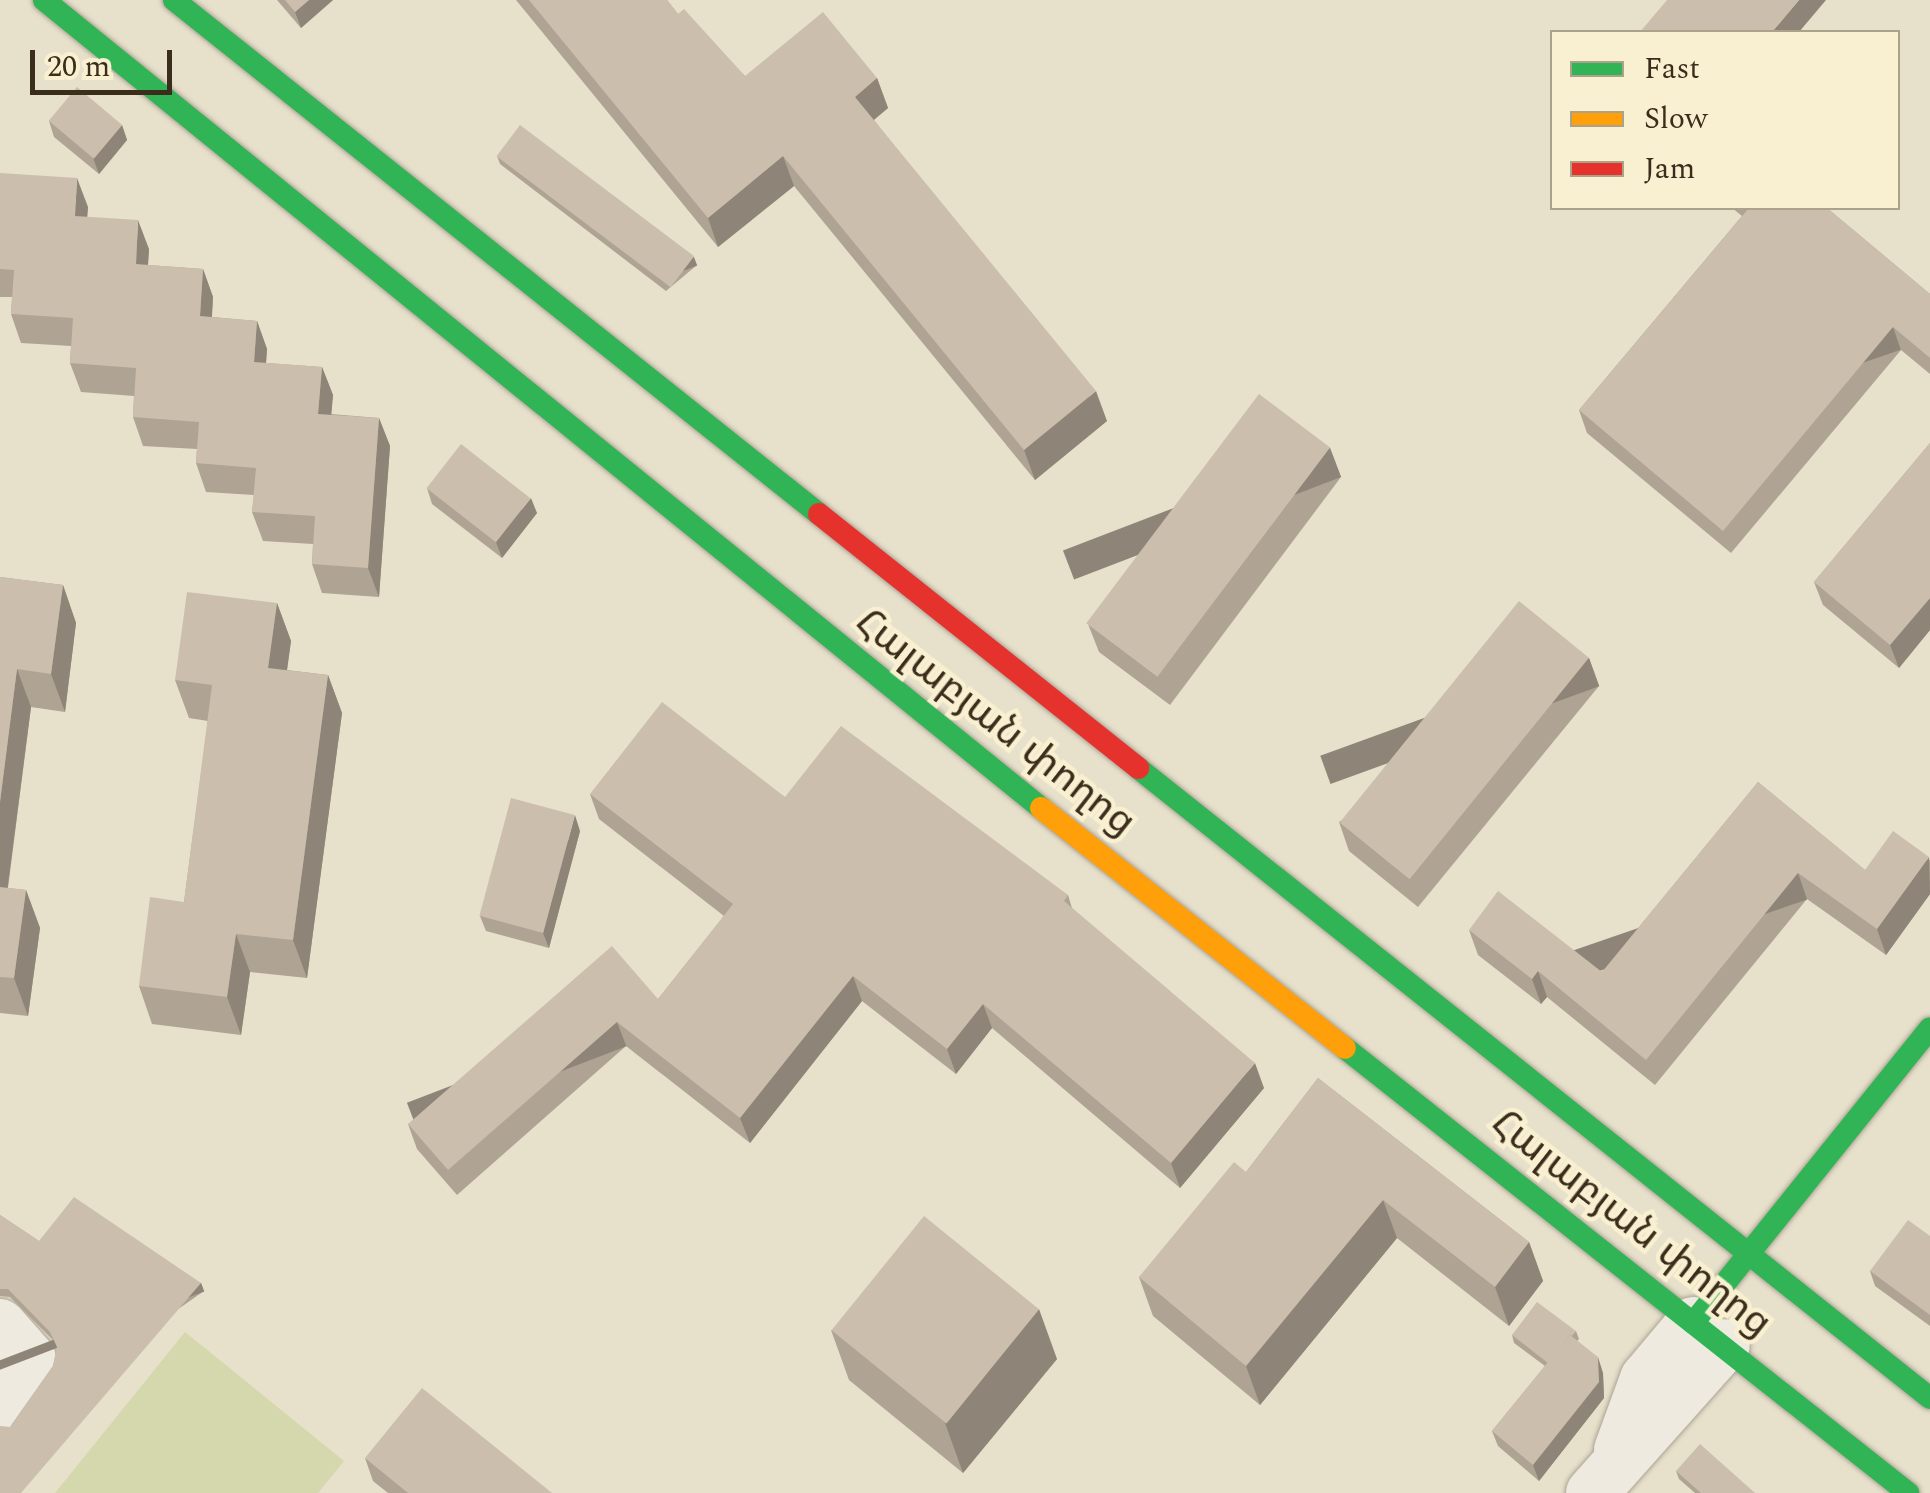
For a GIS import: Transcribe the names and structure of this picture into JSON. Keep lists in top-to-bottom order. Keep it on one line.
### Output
{"streets":{"main road":["Հալաբյան փողոց"]},"legend":["Fast","Slow","Jam"],"scale_bar":"20 m"}
